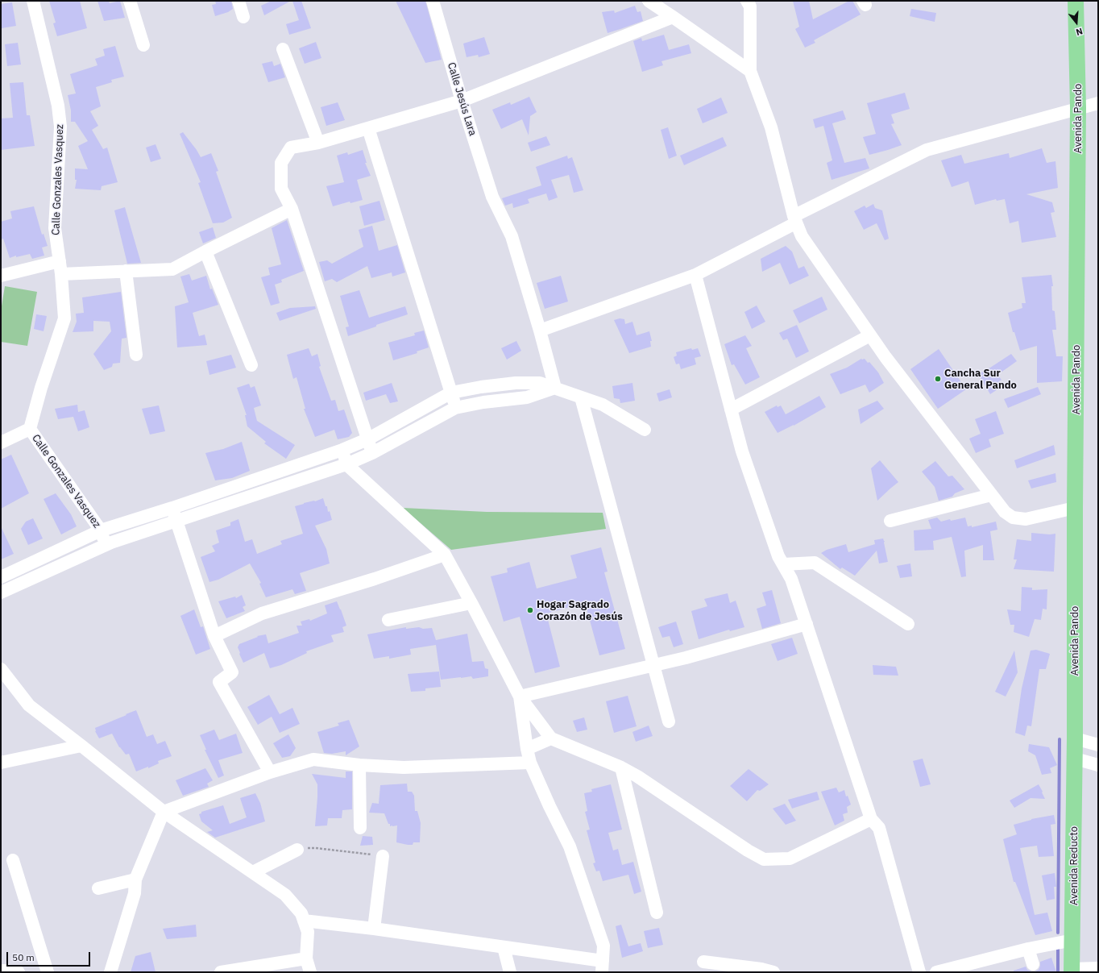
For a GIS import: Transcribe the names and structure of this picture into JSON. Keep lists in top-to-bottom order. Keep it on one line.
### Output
{"streets":{"main road":["Avenida Pando","Avenida Reducto"],"street":["Calle Jesús Lara","Calle Gonzales Vasquez"]},"crossings":[["Avenida Pando","Avenida Reducto"]],"places":["Cancha Sur General Pando","Hogar Sagrado Corazón de Jesús"],"scale_bar":"50 m","north":"bottom"}
